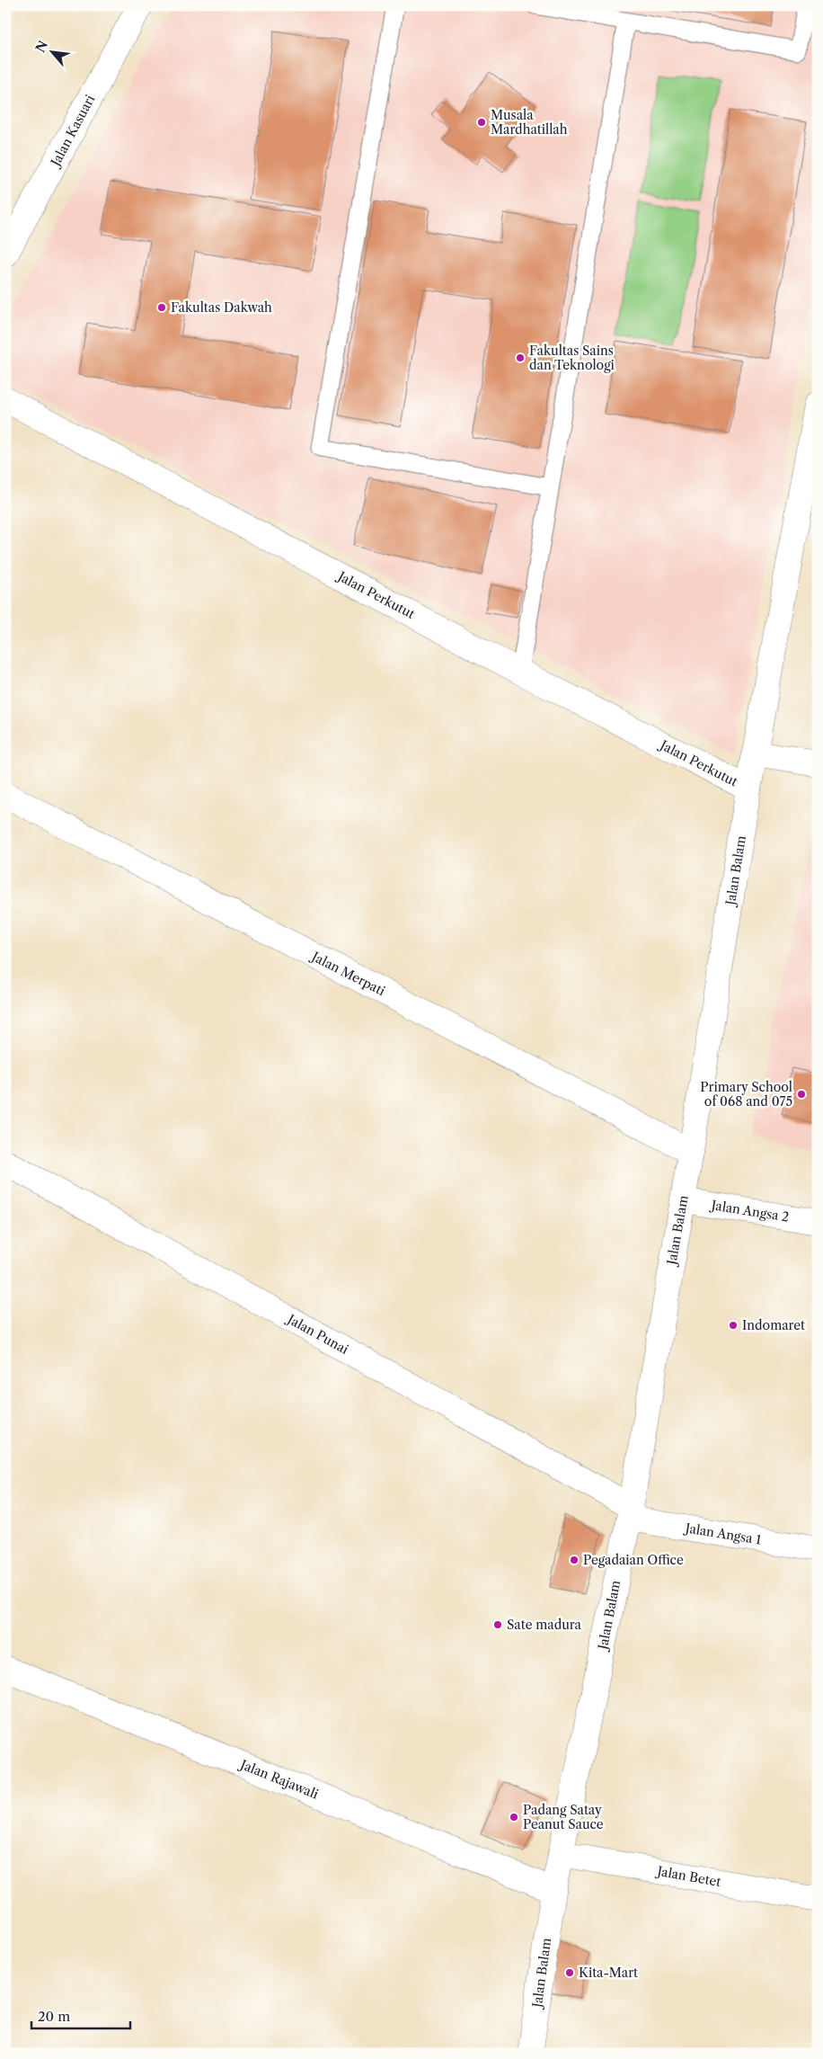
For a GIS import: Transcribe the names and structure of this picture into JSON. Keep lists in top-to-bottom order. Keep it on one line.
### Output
{"streets":{"street":["Jalan Kasuari","Jalan Perkutut","Jalan Balam","Jalan Merpati","Jalan Angsa 2","Jalan Punai","Jalan Angsa 1","Jalan Rajawali","Jalan Betet"]},"crossings":[["Jalan Perkutut","Jalan Balam"],["Jalan Balam","Jalan Merpati"],["Jalan Balam","Jalan Angsa 2"],["Jalan Balam","Jalan Punai"],["Jalan Balam","Jalan Angsa 1"],["Jalan Balam","Jalan Rajawali"],["Jalan Balam","Jalan Betet"],["Jalan Punai","Jalan Angsa 1"]],"places":["Musala Mardhatillah","Fakultas Dakwah","Fakultas Sains dan Teknologi","Primary School of 068 and 075","Indomaret","Pegadaian Office","Sate madura","Padang Satay Peanut Sauce","Kita-Mart"],"scale_bar":"20 m","north":"top left"}
